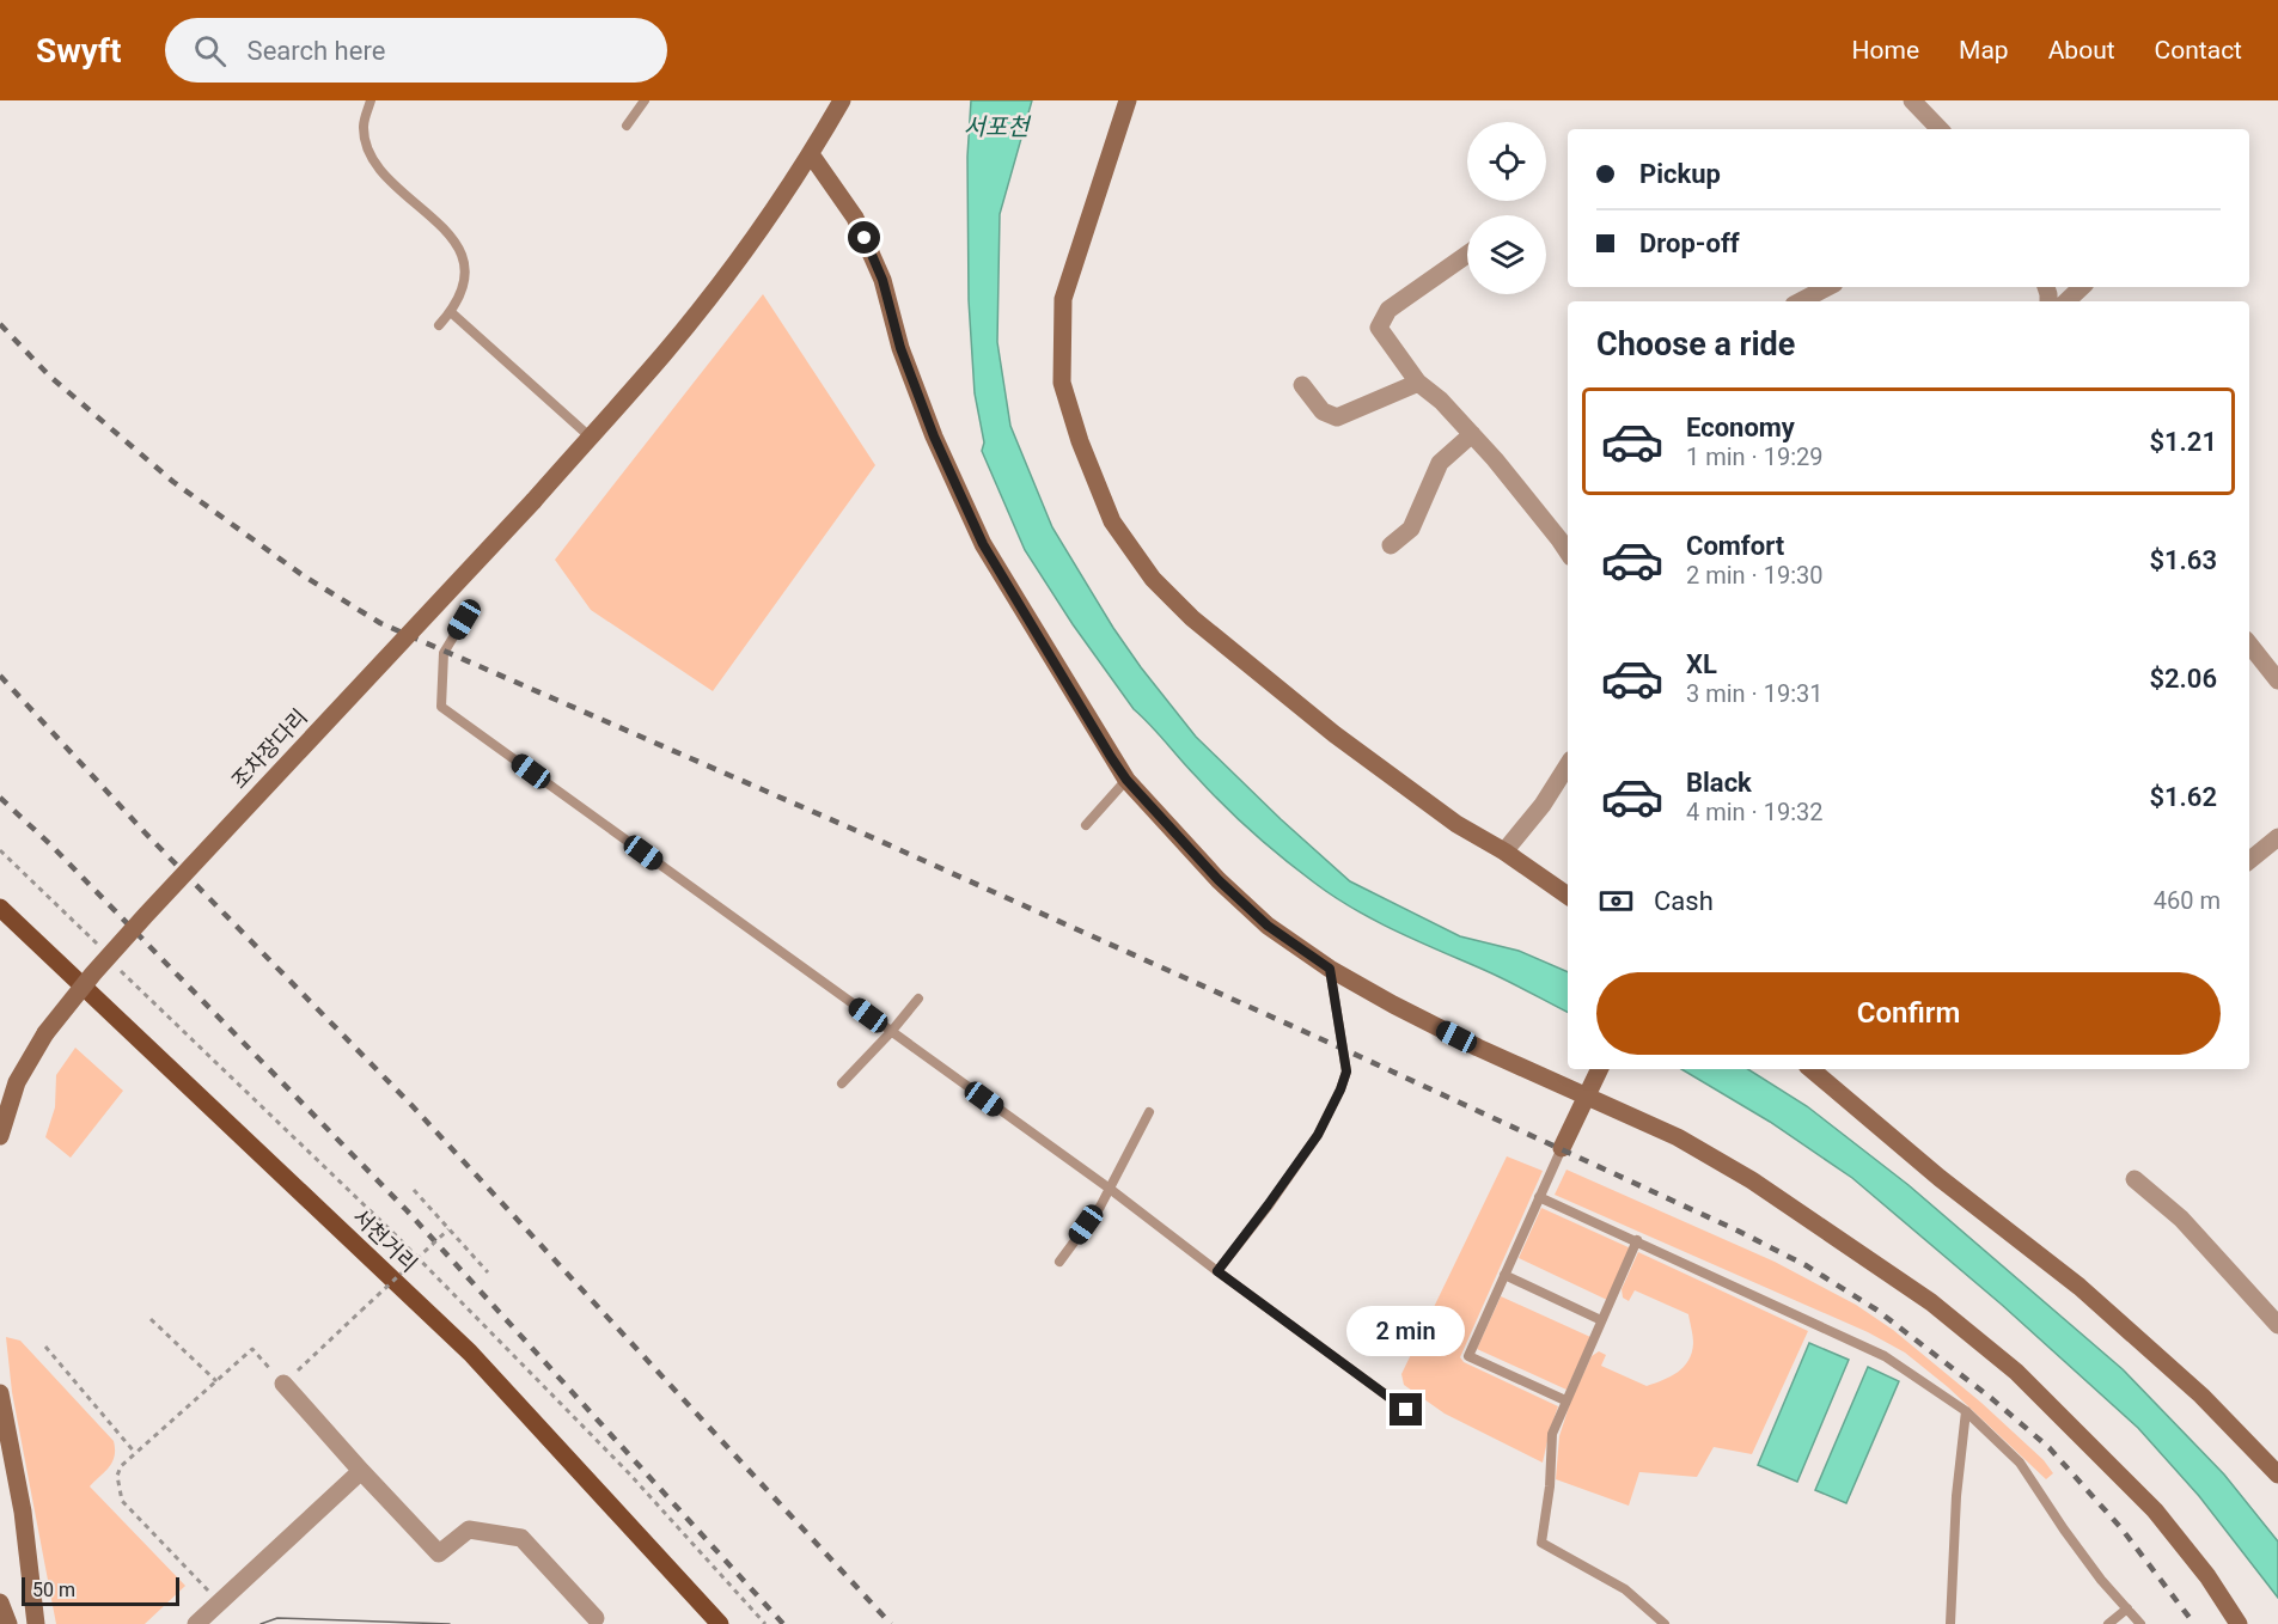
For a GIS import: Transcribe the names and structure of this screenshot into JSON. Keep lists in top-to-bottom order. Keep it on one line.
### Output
{"streets":{"main road":["서천거리"],"street":["조차장다리"]},"water":["서포천"],"scale_bar":"50 m","page":{"header":"Swyft","search":"Search here","nav":["Home","Map","About","Contact"],"banner":["Pickup","Drop-off"],"heading":"Choose a ride","list":[{"name":"Economy","note":"1 min · 19:29","value":"$1.21"},{"name":"Comfort","note":"2 min · 19:30","value":"$1.63"},{"name":"XL","note":"3 min · 19:31","value":"$2.06"},{"name":"Black","note":"4 min · 19:32","value":"$1.62"}],"pay":["Cash","460 m"],"buttons":"Confirm","bubble":"2 min","scale":"50 m"}}
